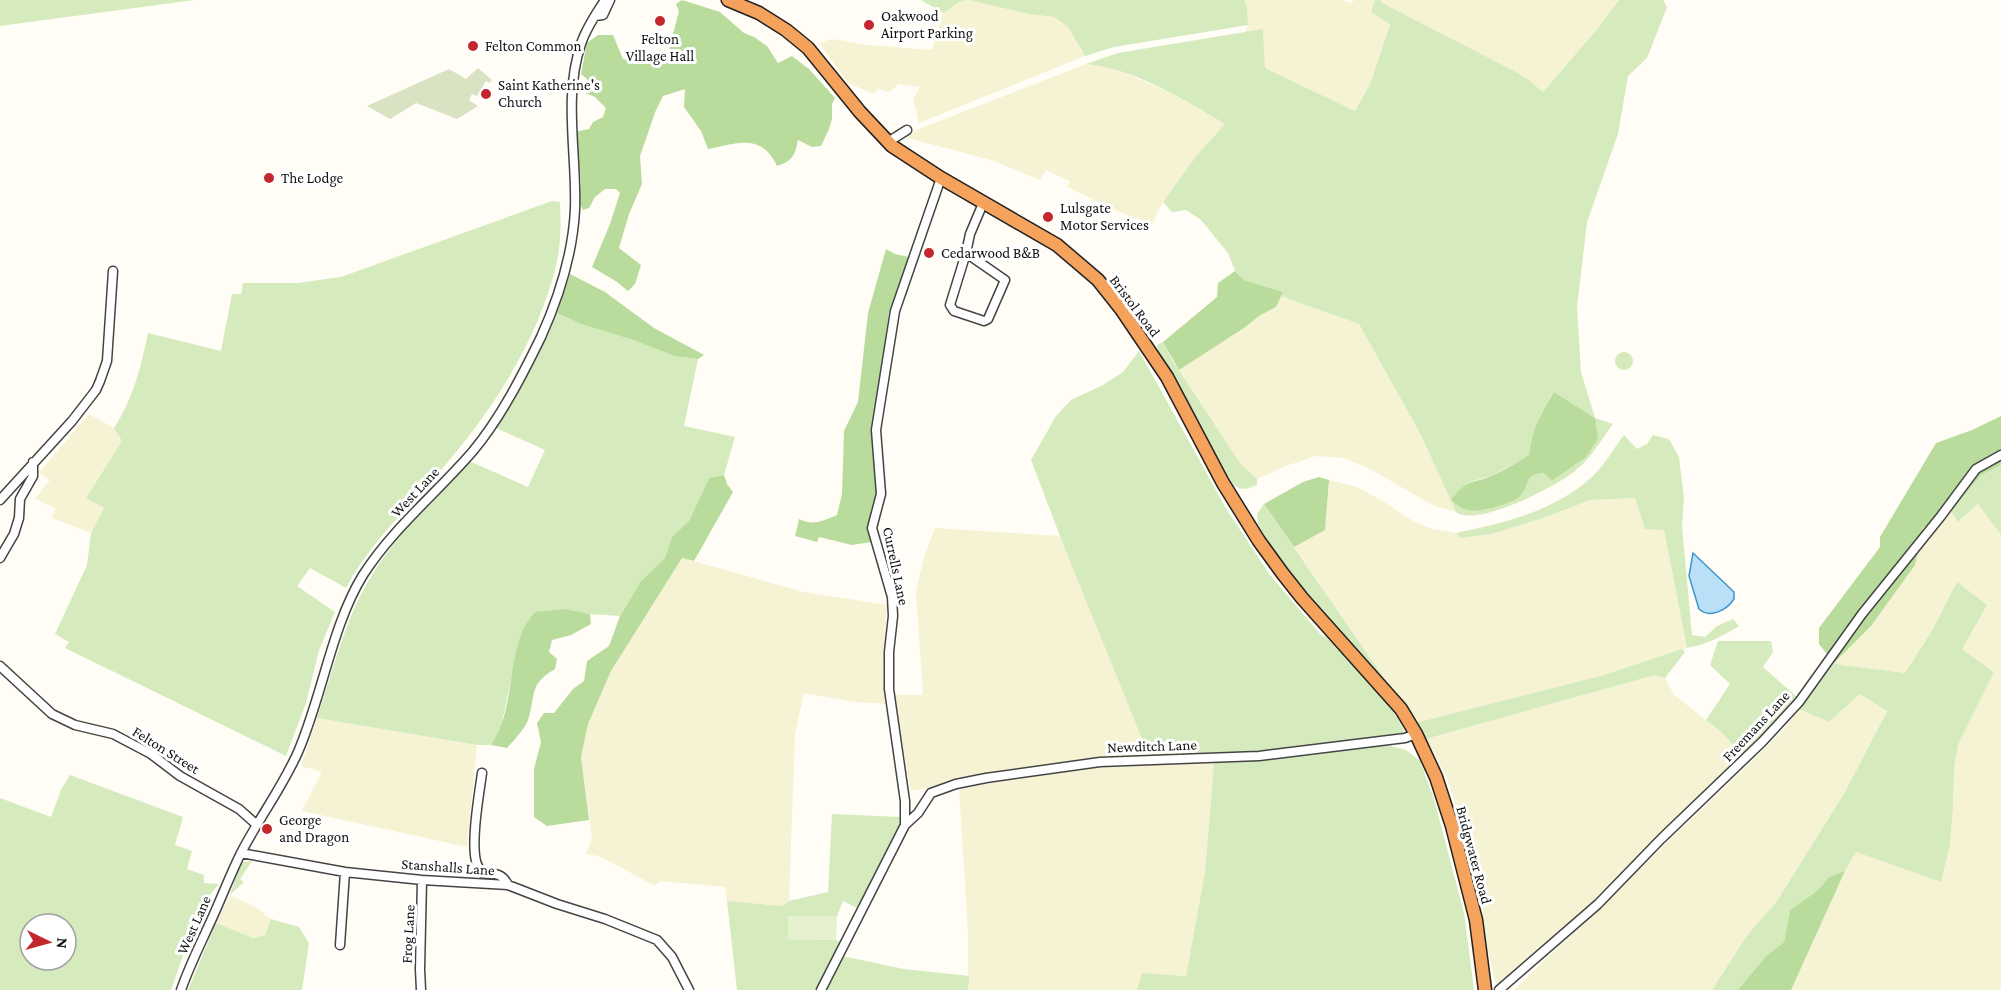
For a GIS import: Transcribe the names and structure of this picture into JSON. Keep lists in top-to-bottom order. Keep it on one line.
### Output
{"streets":{"highway":["Bristol Road","Bridgwater Road"],"street":["West Lane","Currells Lane","Freemans Lane","Newditch Lane","Felton Street","Stanshalls Lane","Frog Lane"]},"crossings":[["Bristol Road","Currells Lane"],["Bristol Road","Newditch Lane"],["Bristol Road","Bridgwater Road"],["West Lane","Felton Street"],["West Lane","Stanshalls Lane"],["Currells Lane","Newditch Lane"],["Newditch Lane","Bridgwater Road"],["Stanshalls Lane","Frog Lane"]],"places":["Felton Village Hall","Oakwood Airport Parking","Felton Common","Saint Katherine's Church","The Lodge","Lulsgate Motor Services","Cedarwood B&B","George and Dragon"],"north":"right"}
